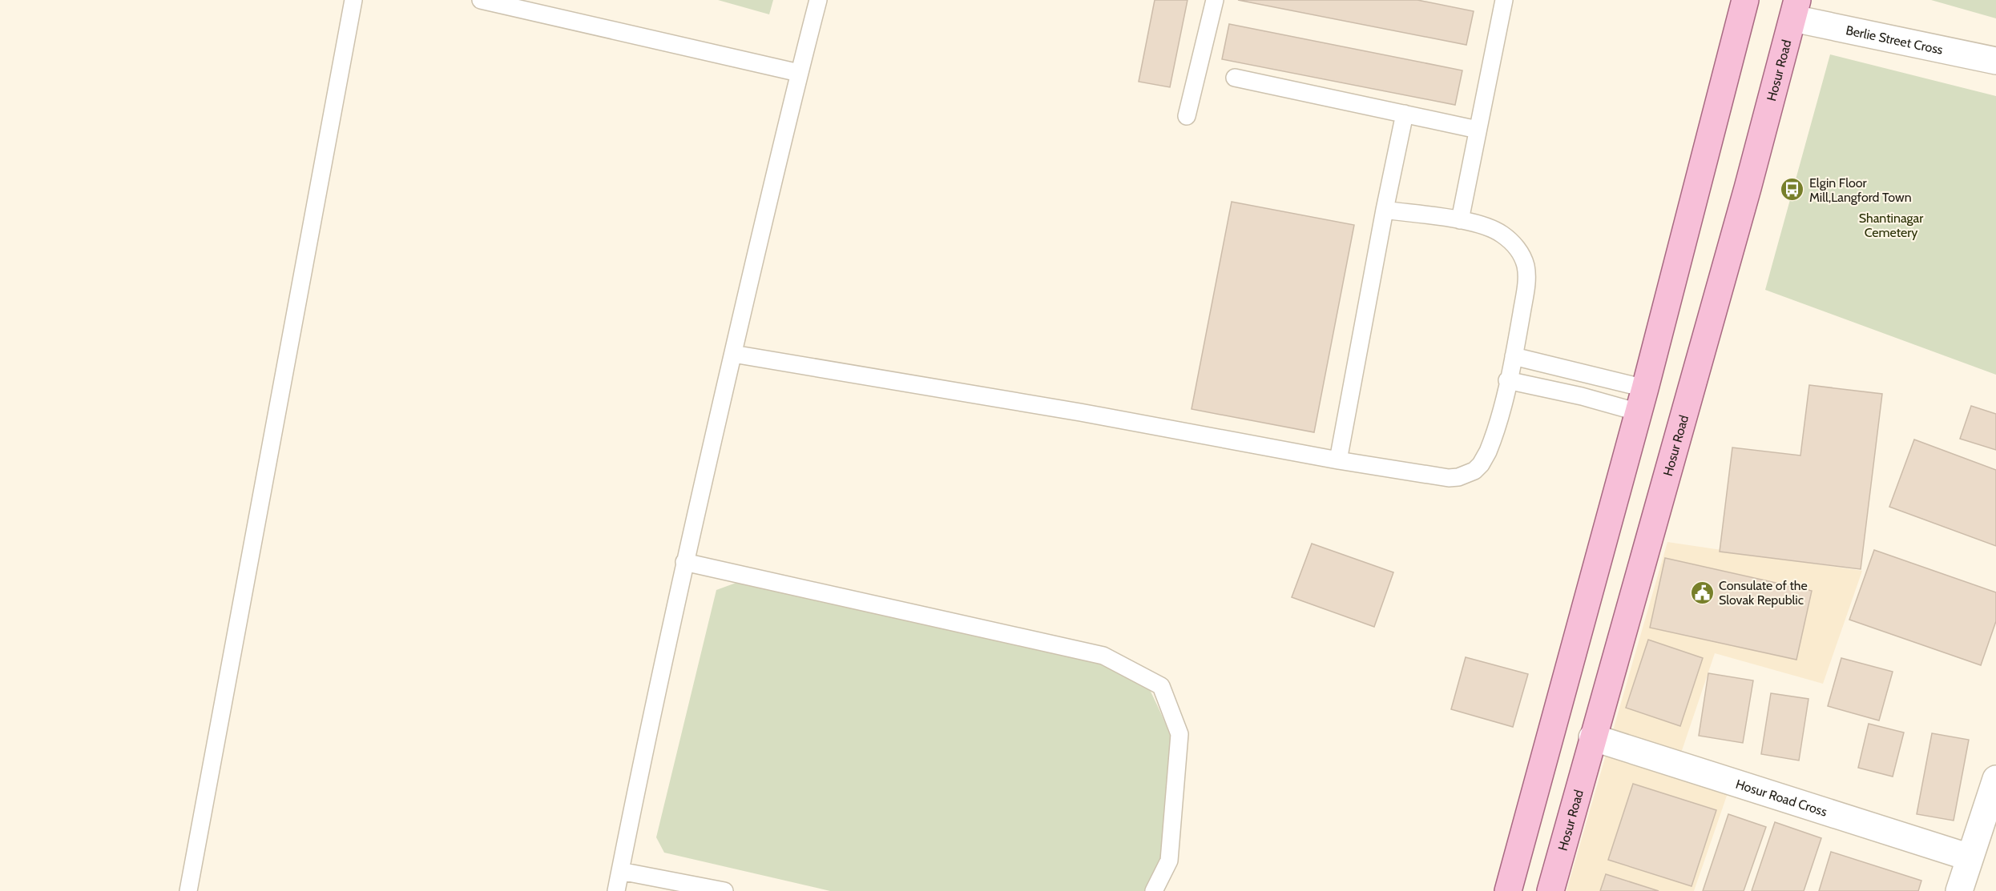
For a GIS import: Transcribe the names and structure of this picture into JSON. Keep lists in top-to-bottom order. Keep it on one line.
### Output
{"streets":{"main road":["Hosur Road"],"street":["Berlie Street Cross","Hosur Road Cross"]},"crossings":[["Berlie Street Cross","Hosur Road"],["Hosur Road","Hosur Road Cross"]],"parks":["Shantinagar Cemetery"],"places":{"bus stop":["Elgin Floor Mill,Langford Town"],"public building":["Consulate of the Slovak Republic"]}}
